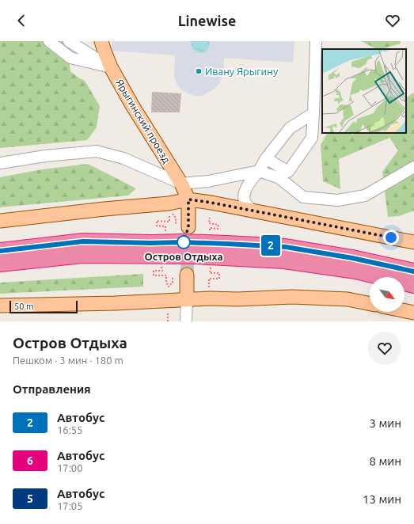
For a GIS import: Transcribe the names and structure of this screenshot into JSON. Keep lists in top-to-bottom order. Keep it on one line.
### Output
{"streets":{"main road":["Ярыгинский проезд"]},"places":["Ивану Ярыгину","Остров Отдыха"],"lines":["bus line 2"],"scale_bar":"50 m","north":"bottom right","page":{"header":"Linewise","on_map":"2","scale":"50 m","heading":[["Остров Отдыха","Пешком · 3 мин · 180 m"],"Отправления"],"list":[{"mark":"2","name":"Автобус","note":"16:55","value":"3 мин"},{"mark":"6","name":"Автобус","note":"17:00","value":"8 мин"},{"mark":"5","name":"Автобус","note":"17:05","value":"13 мин"}]}}
